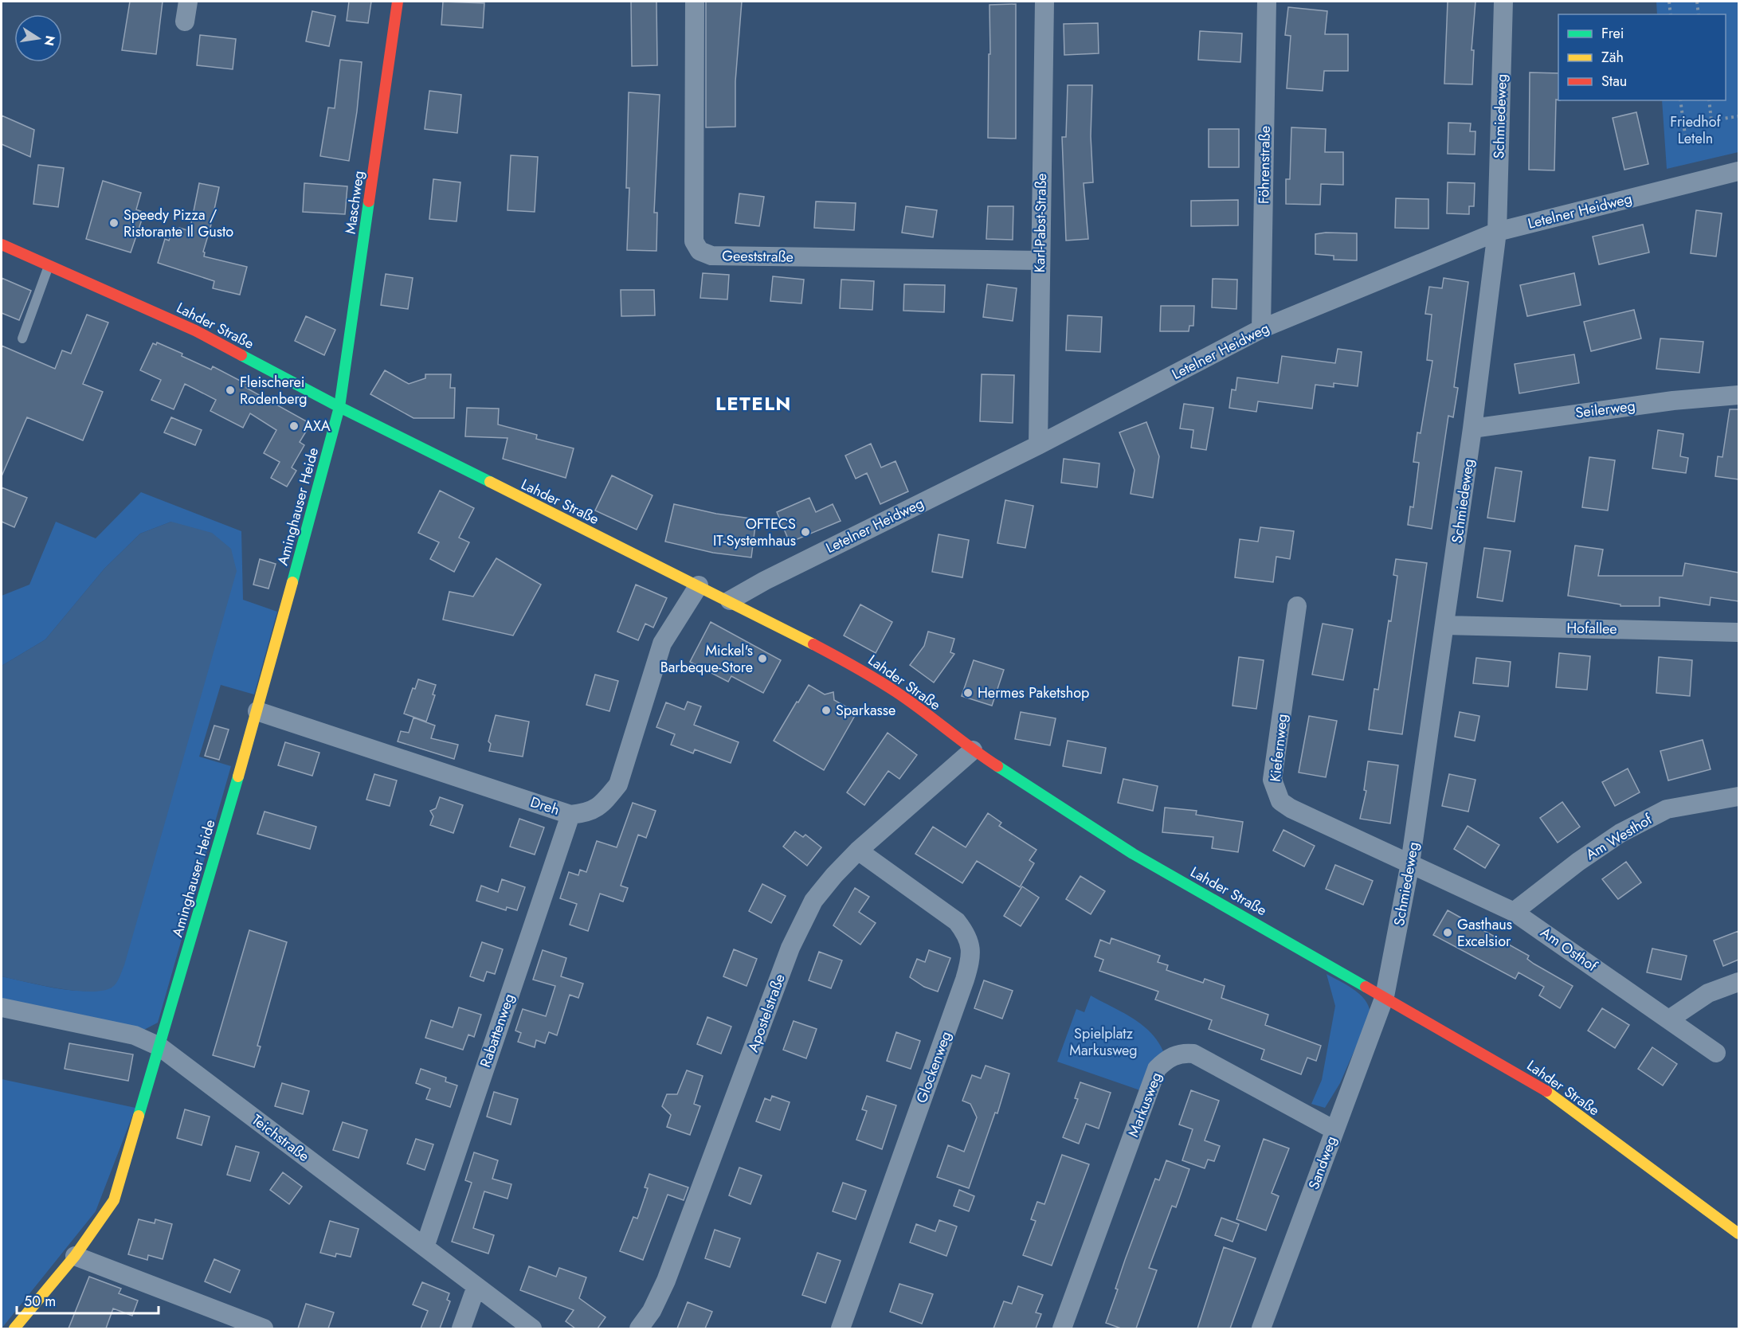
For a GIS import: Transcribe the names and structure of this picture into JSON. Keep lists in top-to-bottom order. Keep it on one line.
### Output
{"streets":{"street":["Schmiedeweg","Föhrenstraße","Maschweg","Letelner Heidweg","Karl-Pabst-Straße","Geeststraße","Lahder Straße","Seilerweg","Aminghauser Heide","Hofallee","Kiefernweg","Dreh","Am Westhof","Am Osthof","Apostelstraße","Rabattenweg","Glockenweg","Markusweg","Teichstraße","Sandweg"]},"crossings":[["Schmiedeweg","Letelner Heidweg"],["Schmiedeweg","Lahder Straße"],["Schmiedeweg","Seilerweg"],["Schmiedeweg","Hofallee"],["Schmiedeweg","Kiefernweg"],["Schmiedeweg","Am Osthof"],["Schmiedeweg","Sandweg"],["Föhrenstraße","Letelner Heidweg"],["Maschweg","Lahder Straße"],["Maschweg","Aminghauser Heide"],["Letelner Heidweg","Karl-Pabst-Straße"],["Letelner Heidweg","Lahder Straße"],["Karl-Pabst-Straße","Geeststraße"],["Lahder Straße","Aminghauser Heide"],["Lahder Straße","Dreh"],["Lahder Straße","Apostelstraße"],["Lahder Straße","Sandweg"],["Aminghauser Heide","Dreh"],["Aminghauser Heide","Teichstraße"],["Kiefernweg","Am Osthof"],["Dreh","Rabattenweg"],["Am Westhof","Am Osthof"],["Apostelstraße","Glockenweg"],["Rabattenweg","Teichstraße"],["Markusweg","Sandweg"]],"districts":["LETELN"],"parks":["Friedhof Leteln","Spielplatz Markusweg"],"places":["Speedy Pizza / Ristorante Il Gusto","Fleischerei Rodenberg","AXA","OFTECS IT-Systemhaus","Mickel's Barbeque-Store","Hermes Paketshop","Sparkasse","Gasthaus Excelsior"],"legend":["Frei","Zäh","Stau"],"scale_bar":"50 m","north":"right"}
